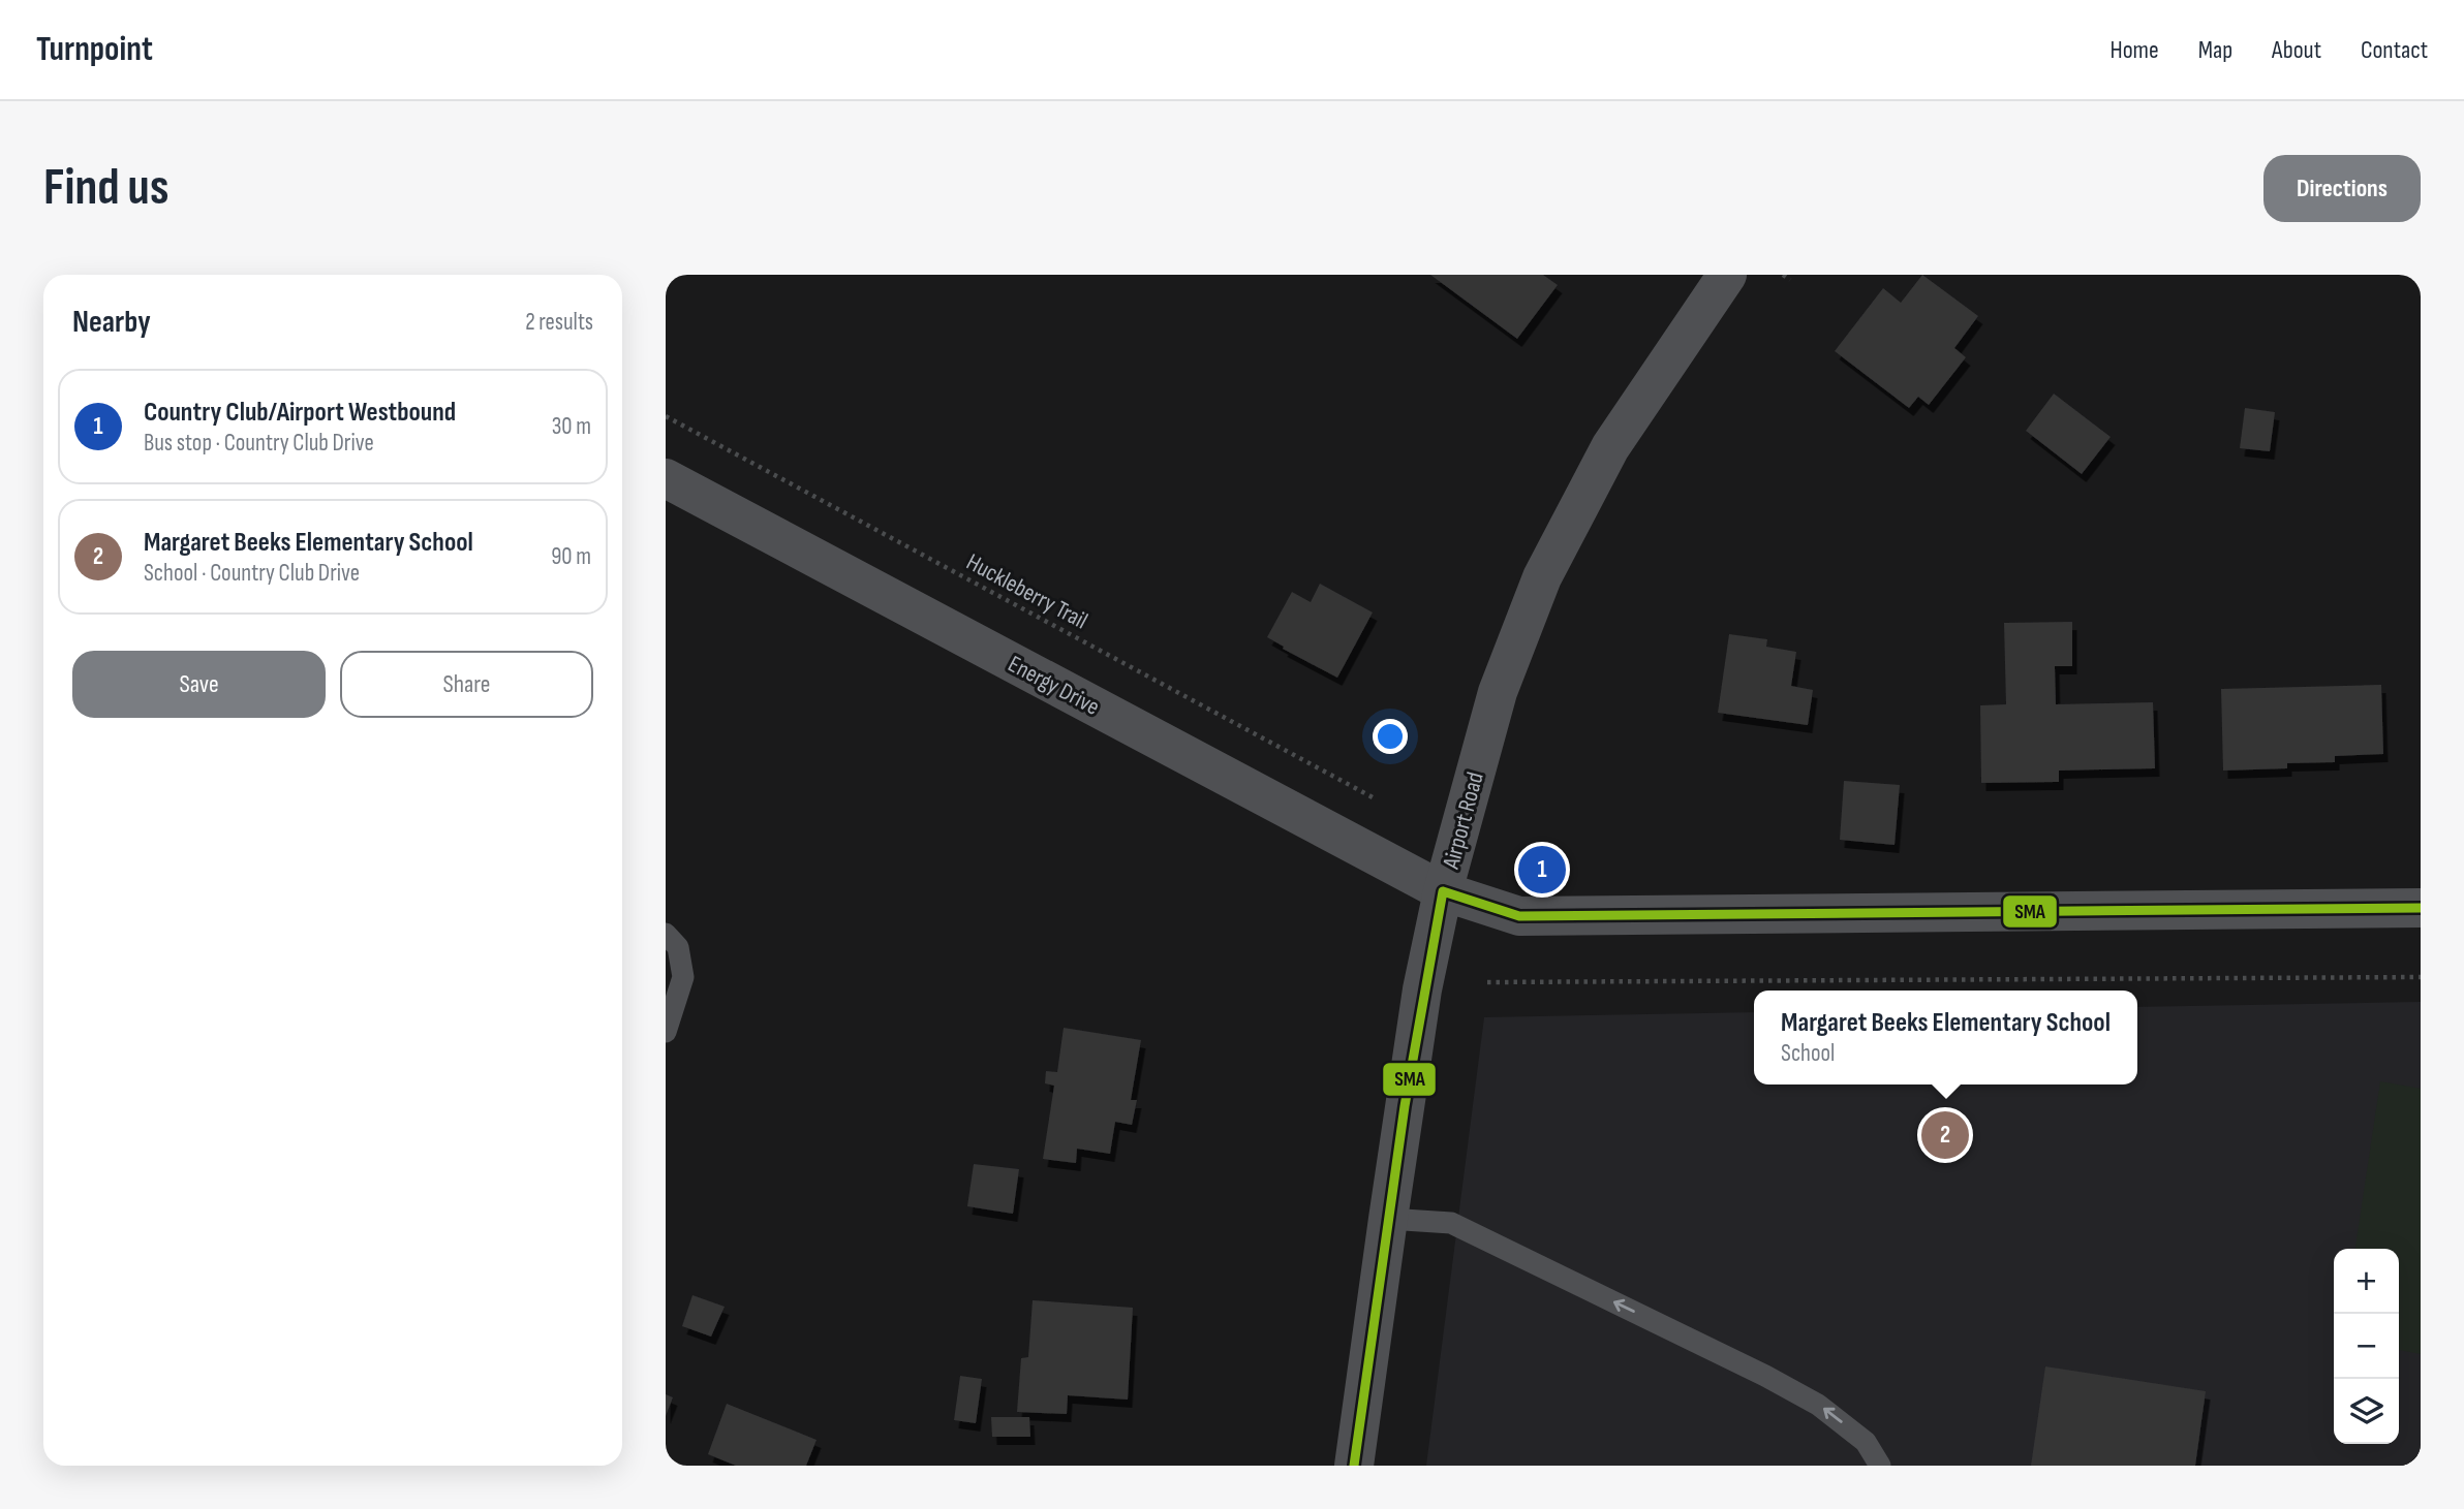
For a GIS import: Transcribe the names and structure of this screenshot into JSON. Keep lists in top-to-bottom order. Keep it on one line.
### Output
{"streets":{"street":["Energy Drive","Airport Road"],"path":["Huckleberry Trail"]},"crossings":[["Energy Drive","Airport Road"]],"lines":["transit line SMA"],"page":{"header":"Turnpoint","nav":["Home","Map","About","Contact"],"buttons":["Directions",["Save","Share"]],"title":"Find us","heading":["Nearby","2 results"],"list":[{"mark":"1","name":"Country Club/Airport Westbound","note":"Bus stop · Country Club Drive","value":"30 m"},{"mark":"2","name":"Margaret Beeks Elementary School","note":"School · Country Club Drive","value":"90 m"}],"pins":["1","2"],"popup":["Margaret Beeks Elementary School","School"],"map_buttons":["+","−"]}}
